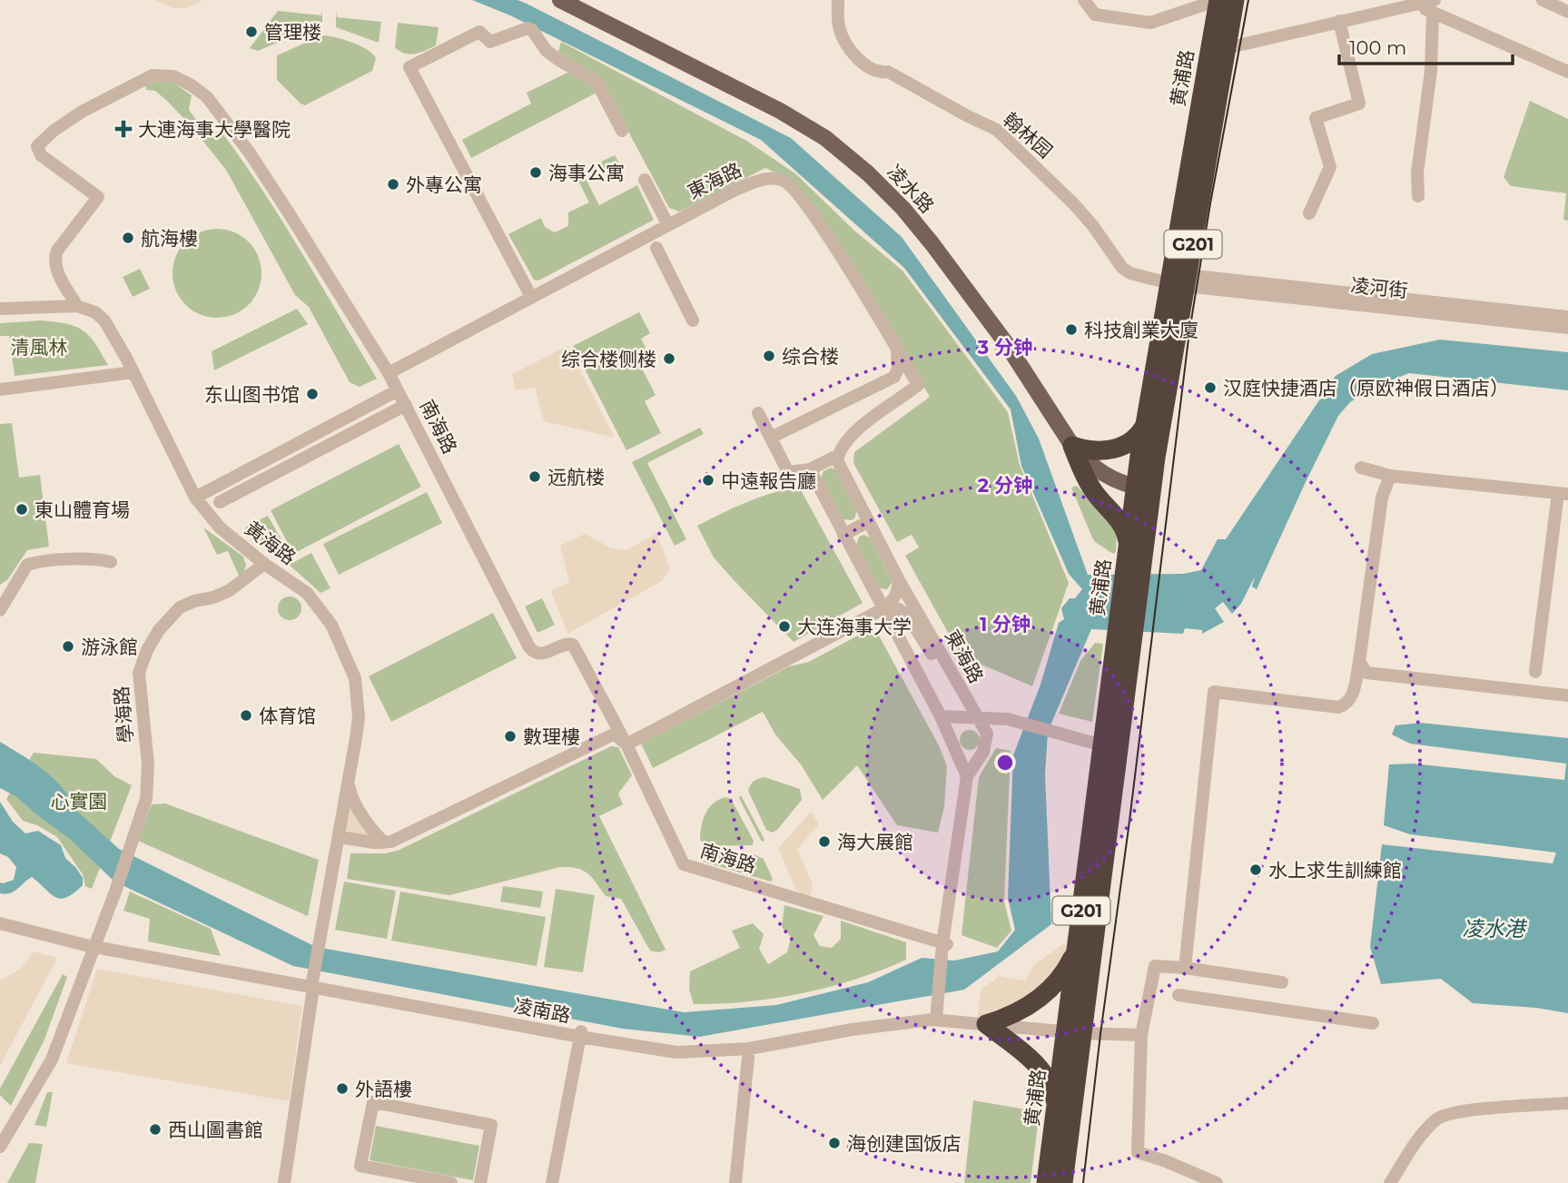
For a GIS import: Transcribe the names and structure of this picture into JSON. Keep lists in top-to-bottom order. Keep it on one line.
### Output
{"streets":{"highway":["黄浦路","G201"],"main road":["凌水路"],"street":["翰林园","東海路","凌河街","南海路","黃海路","學海路","凌南路"]},"crossings":[["黄浦路","翰林园"],["黄浦路","凌水路"],["黄浦路","凌河街"],["黄浦路","凌南路"],["翰林园","凌河街"],["東海路","南海路"],["南海路","黃海路"],["黃海路","學海路"],["黃海路","凌南路"],["學海路","凌南路"]],"water":["凌水港"],"parks":["清風林","心實園"],"places":{"other":["管理楼","海事公寓","外專公寓","航海樓","科技創業大廈","综合楼","综合楼侧楼","汉庭快捷酒店（原欧神假日酒店）","东山图书馆","远航楼","中遠報告廳","東山體育場","大连海事大学","游泳館","体育馆","數理樓","海大展館","水上求生訓練館","外語樓","西山圖書館","海创建国饭店"],"health":["大連海事大學醫院"]},"scale_bar":"100 m","rings":["3 分钟","2 分钟","1 分钟"]}
